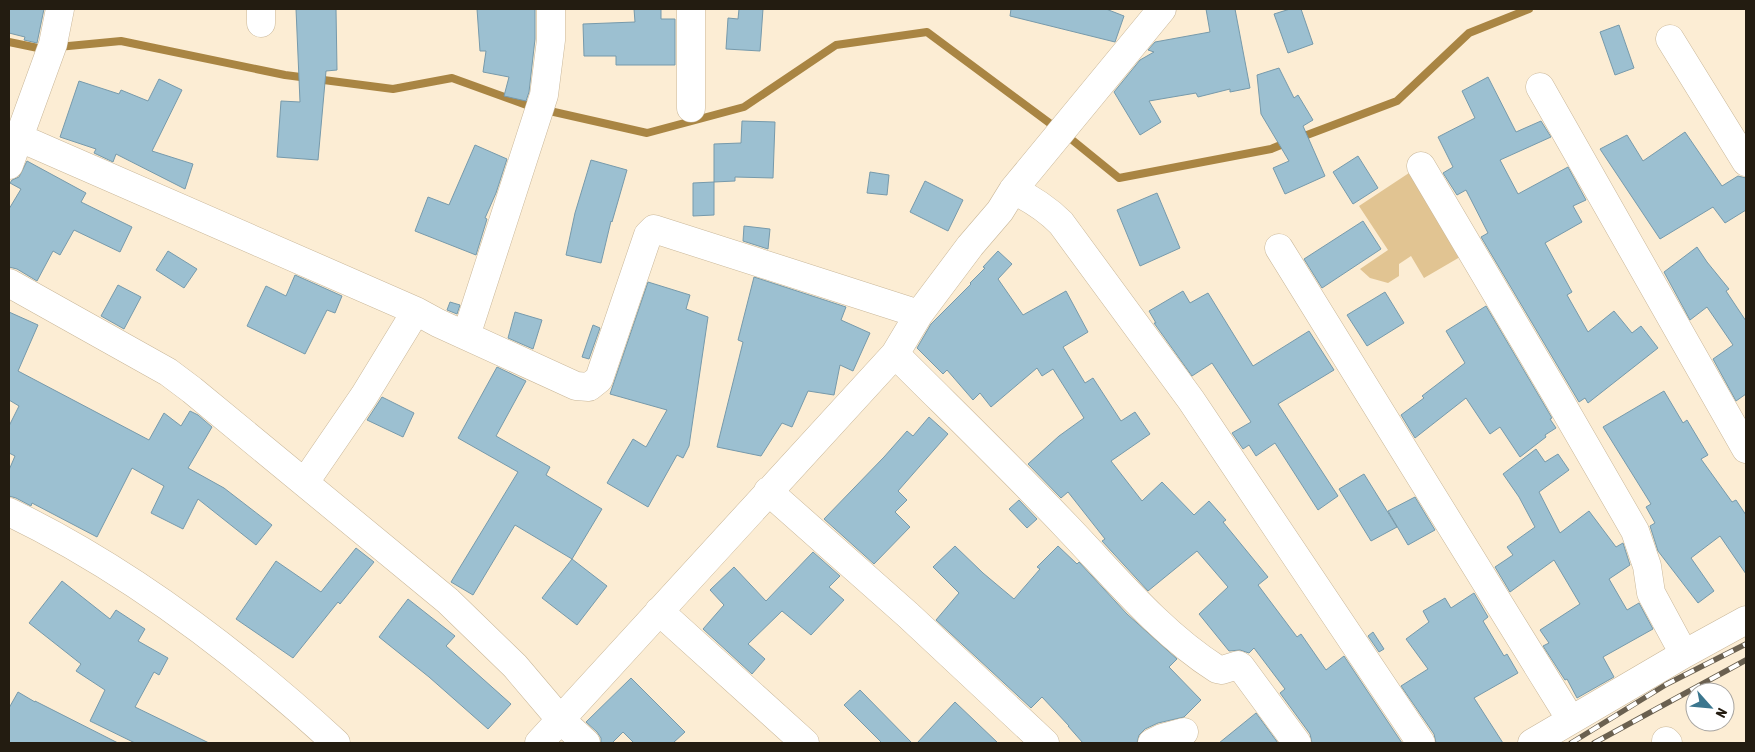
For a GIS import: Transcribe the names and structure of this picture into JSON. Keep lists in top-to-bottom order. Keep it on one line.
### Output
{"north":"bottom right"}
